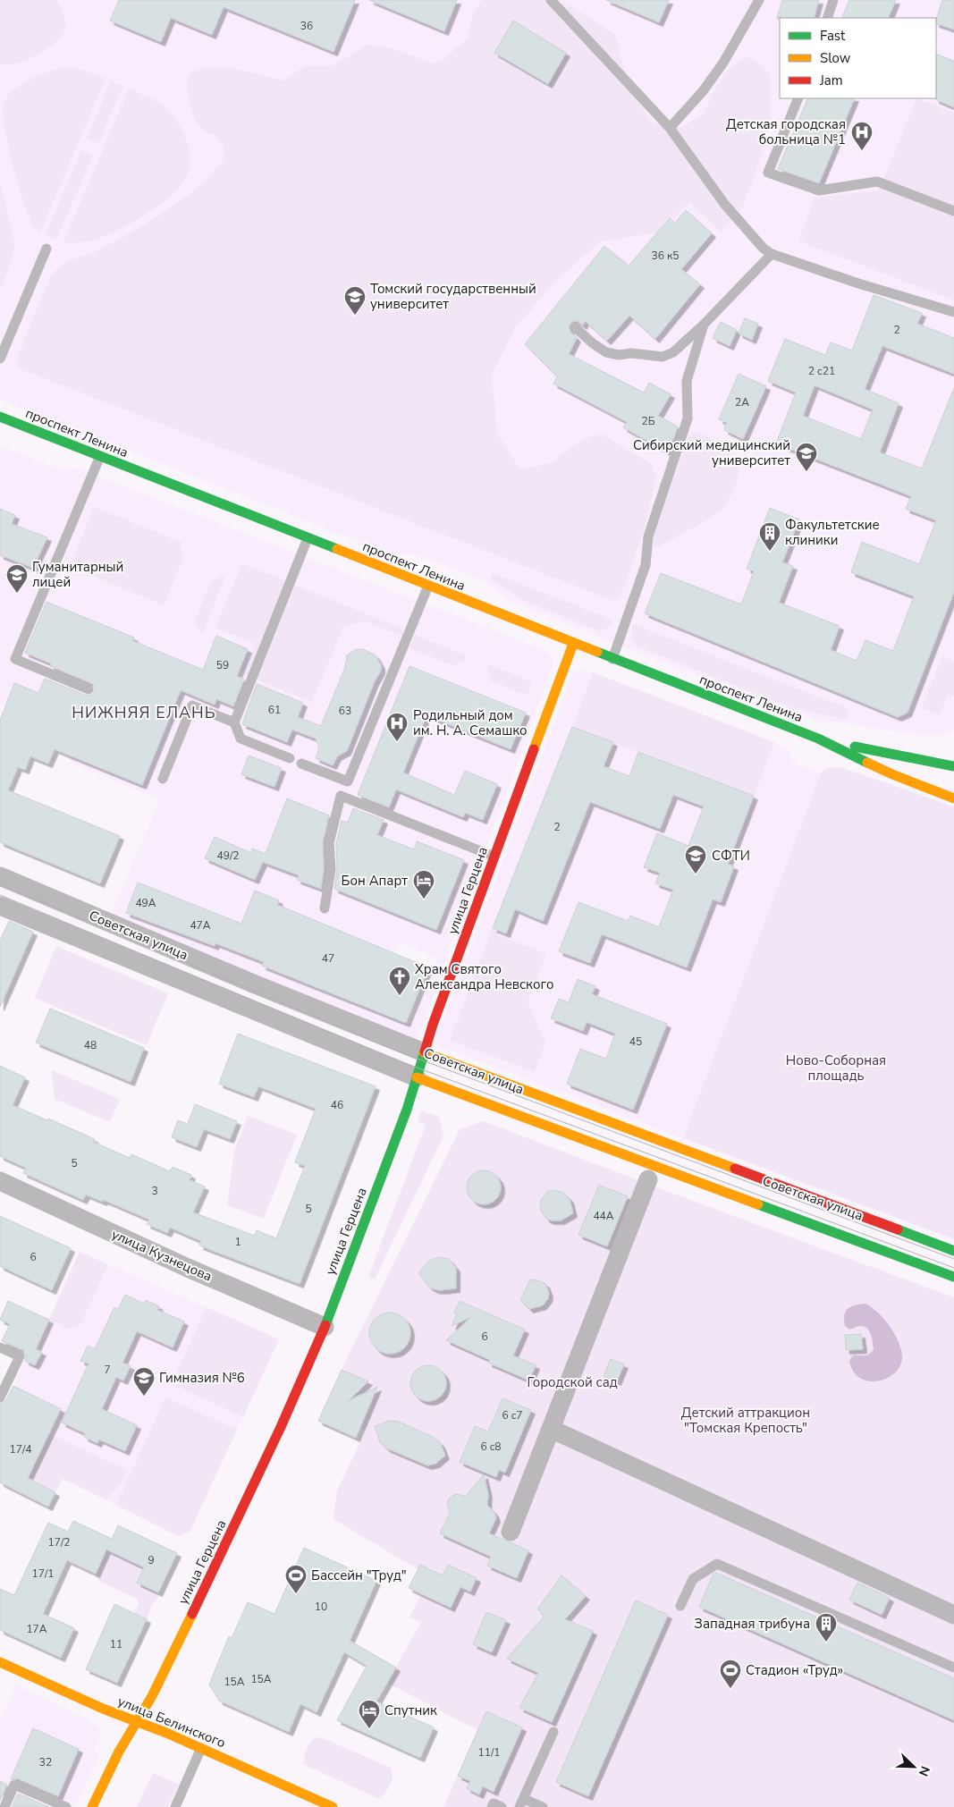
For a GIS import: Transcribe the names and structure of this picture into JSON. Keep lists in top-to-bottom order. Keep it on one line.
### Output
{"streets":{"street":["проспект Ленина","улица Герцена","Советская улица","улица Кузнецова","улица Белинского"]},"crossings":[["проспект Ленина","улица Герцена"],["улица Герцена","Советская улица"],["улица Герцена","улица Кузнецова"],["улица Герцена","улица Белинского"]],"districts":["НИЖНЯЯ ЕЛАНЬ"],"parks":["Ново-Соборная площадь","Городской сад","Детский аттракцион \"Томская Крепость\""],"places":{"hospital":["Детская городская больница №1","Родильный дом им. Н. А. Семашко"],"school or university":["Томский государственный университет","Сибирский медицинский университет","Гуманитарный лицей","СФТИ","Гимназия №6"],"building":["Факультетские клиники","Западная трибуна"],"hotel":["Бон Апарт","Спутник"],"church":["Храм Святого Александра Невского"],"sports":["Бассейн \"Труд\"","Стадион «Труд»"]},"house_numbers":["36","36 к5","2","2 с21","2А","2Б","59","61","63","2","49/2","49А","47А","47","45","48","46","5","3","5","44А","1","6","6","7","6 с7","6 с8","17/4","17/2","9","17/1","10","17А","11","15А","15А","11/1","32"],"legend":["Fast","Slow","Jam"],"north":"bottom right"}
